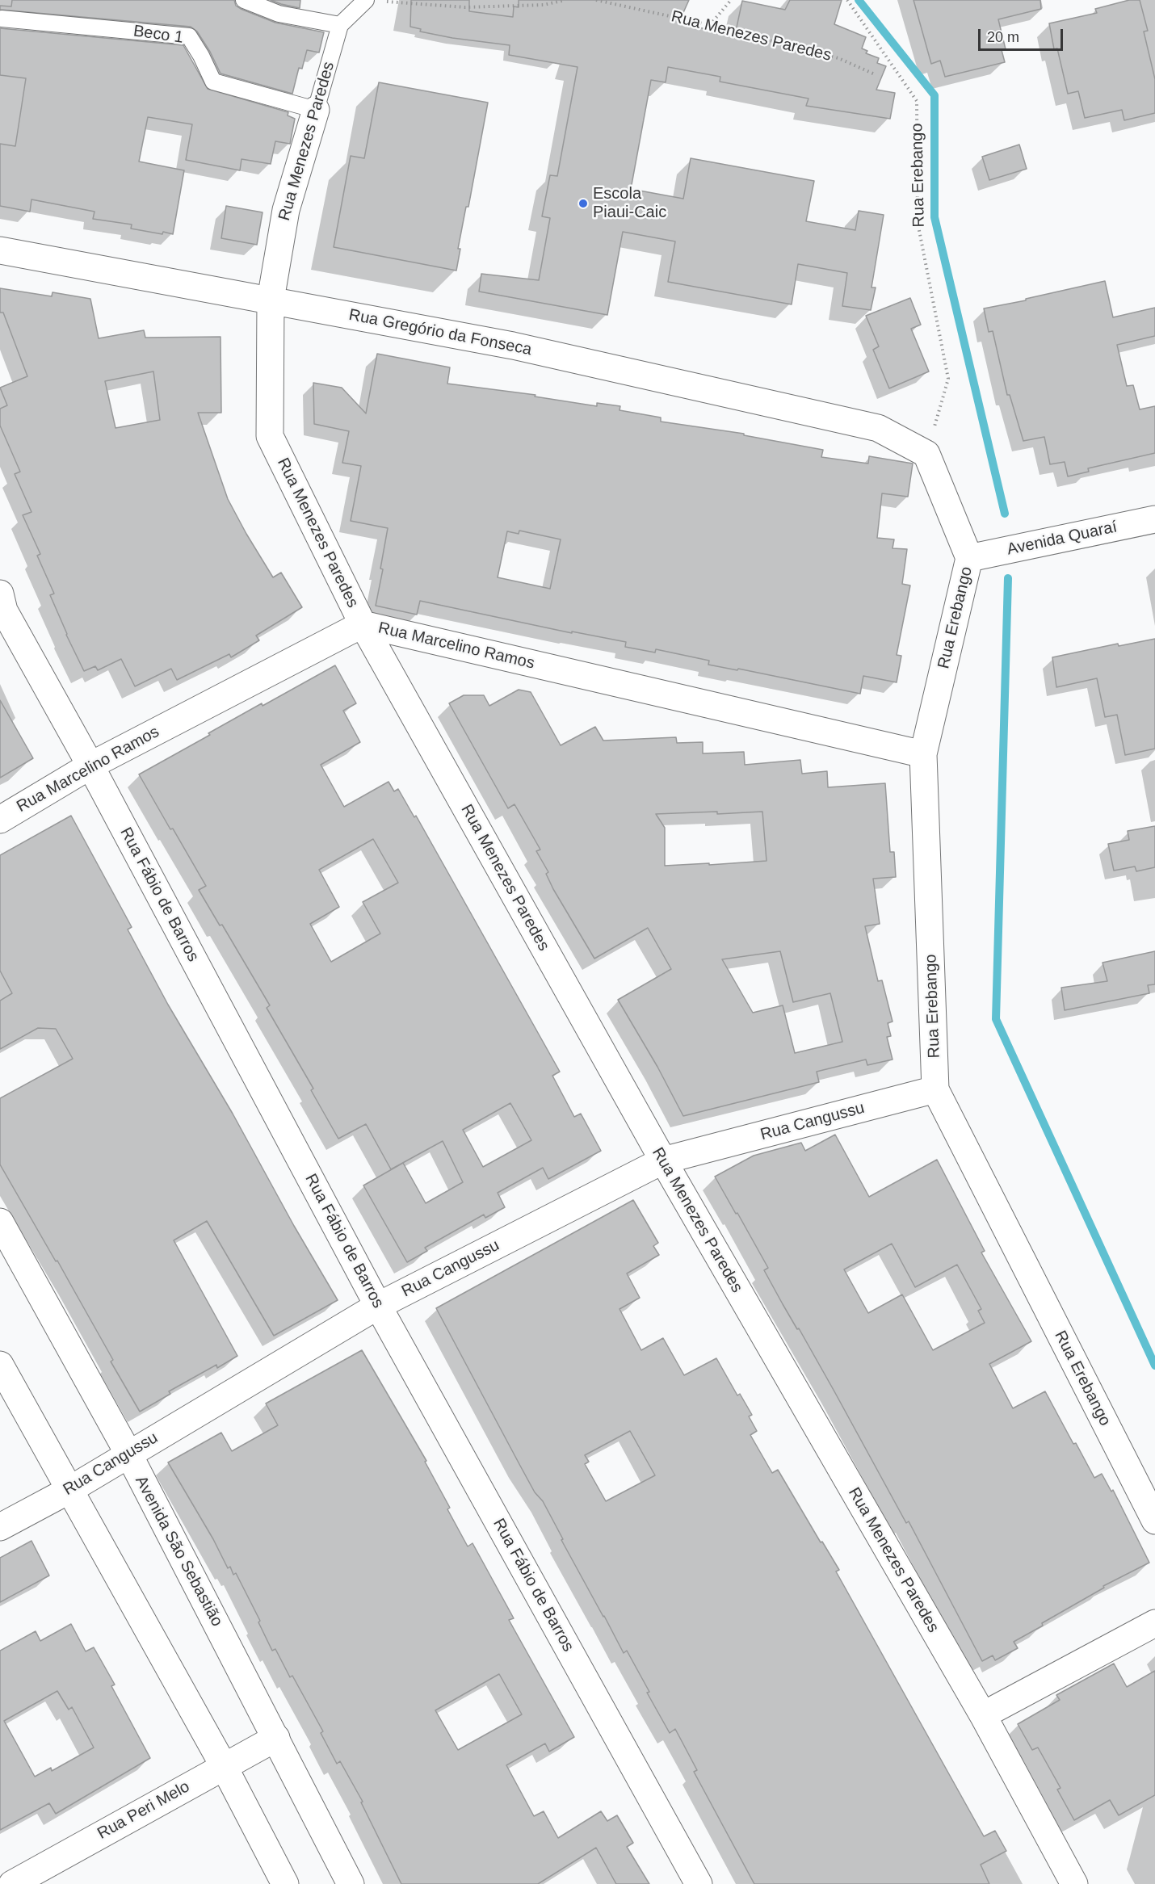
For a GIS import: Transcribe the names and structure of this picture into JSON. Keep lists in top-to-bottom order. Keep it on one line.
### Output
{"streets":{"street":["Rua Menezes Paredes","Rua Erebango","Rua Gregório da Fonseca","Avenida Quaraí","Rua Marcelino Ramos","Rua Fábio de Barros","Rua Cangussu","Avenida São Sebastião","Rua Peri Melo"],"lane":["Beco 1"]},"crossings":[["Beco 1","Rua Menezes Paredes"],["Rua Menezes Paredes","Rua Gregório da Fonseca"],["Rua Menezes Paredes","Rua Marcelino Ramos"],["Rua Menezes Paredes","Rua Cangussu"],["Rua Erebango","Rua Gregório da Fonseca"],["Rua Erebango","Avenida Quaraí"],["Rua Erebango","Rua Marcelino Ramos"],["Rua Erebango","Rua Cangussu"],["Rua Marcelino Ramos","Rua Fábio de Barros"],["Rua Fábio de Barros","Rua Cangussu"],["Rua Cangussu","Avenida São Sebastião"],["Avenida São Sebastião","Rua Peri Melo"]],"places":["Escola Piaui-Caic"],"scale_bar":"20 m"}
